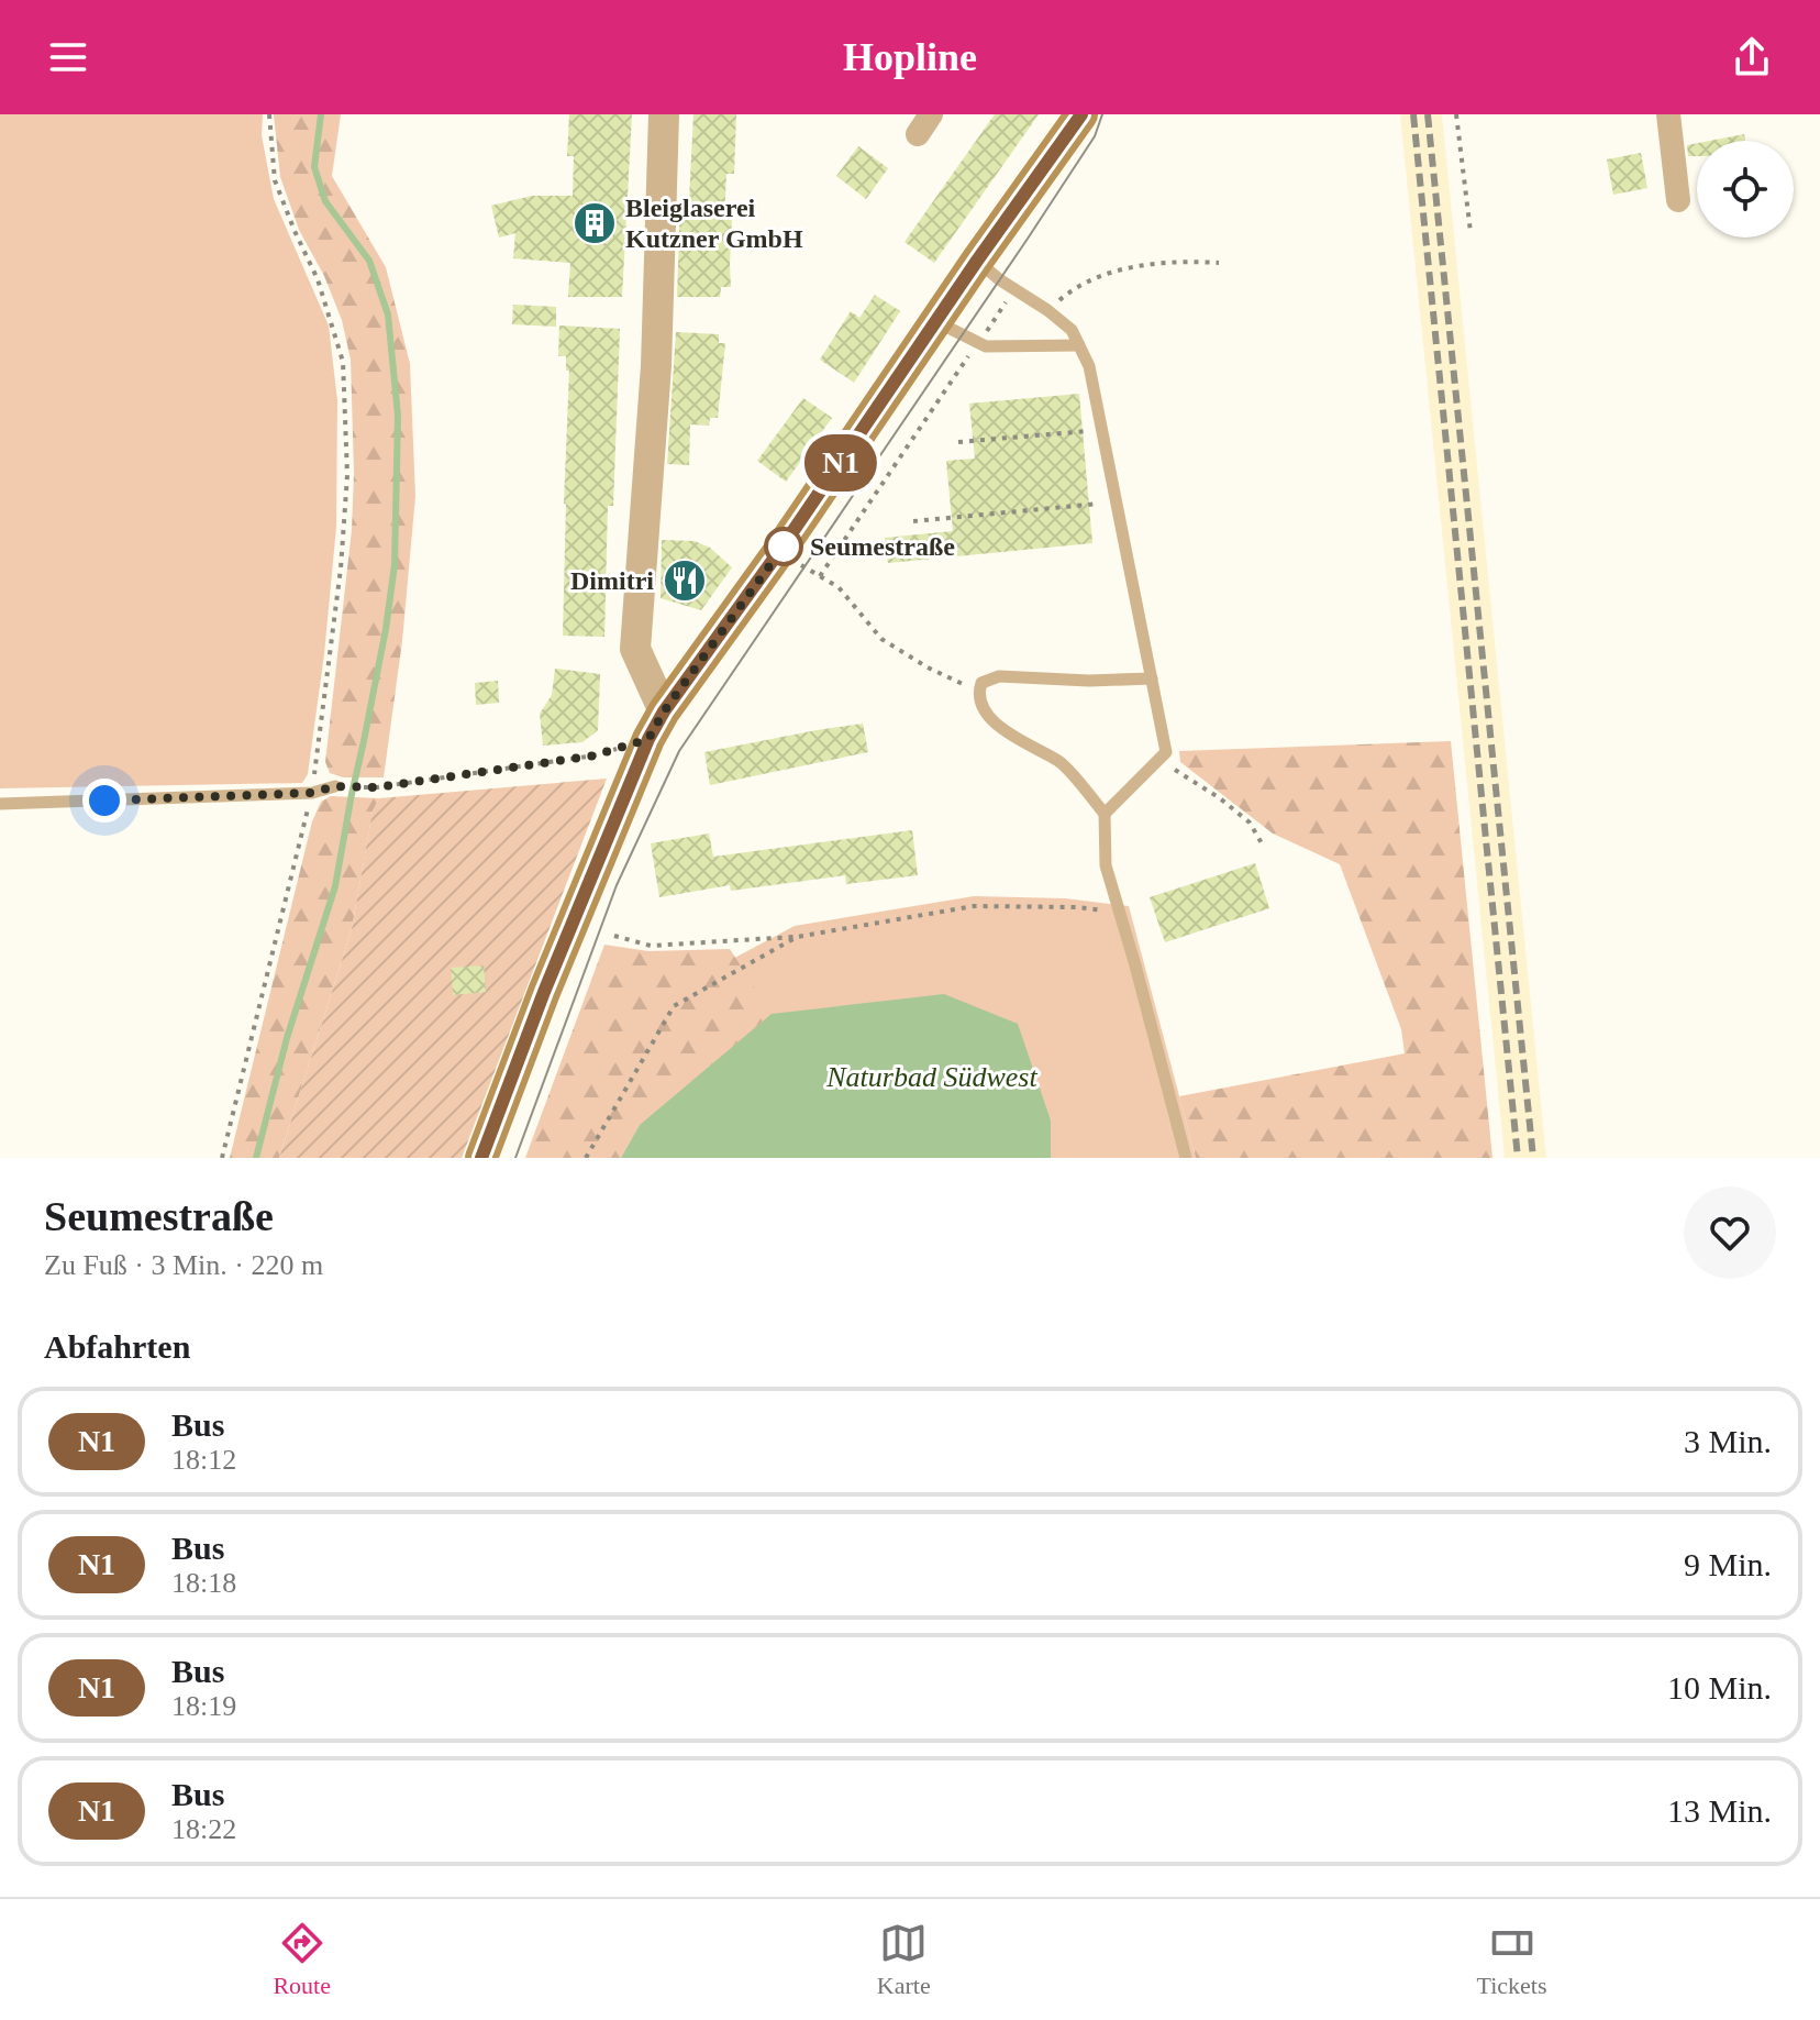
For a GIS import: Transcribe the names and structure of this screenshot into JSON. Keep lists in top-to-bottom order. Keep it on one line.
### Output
{"water":["Naturbad Südwest"],"places":{"building":["Bleiglaserei Kutzner GmbH"],"other":["Seumestraße"],"restaurant":["Dimitri"]},"lines":["bus line N1"],"page":{"header":"Hopline","on_map":"N1","heading":[["Seumestraße","Zu Fuß · 3 Min. · 220 m"],"Abfahrten"],"list":[{"mark":"N1","name":"Bus","note":"18:12","value":"3 Min."},{"mark":"N1","name":"Bus","note":"18:18","value":"9 Min."},{"mark":"N1","name":"Bus","note":"18:19","value":"10 Min."},{"mark":"N1","name":"Bus","note":"18:22","value":"13 Min."}],"tabs":["Route","Karte","Tickets"]}}
